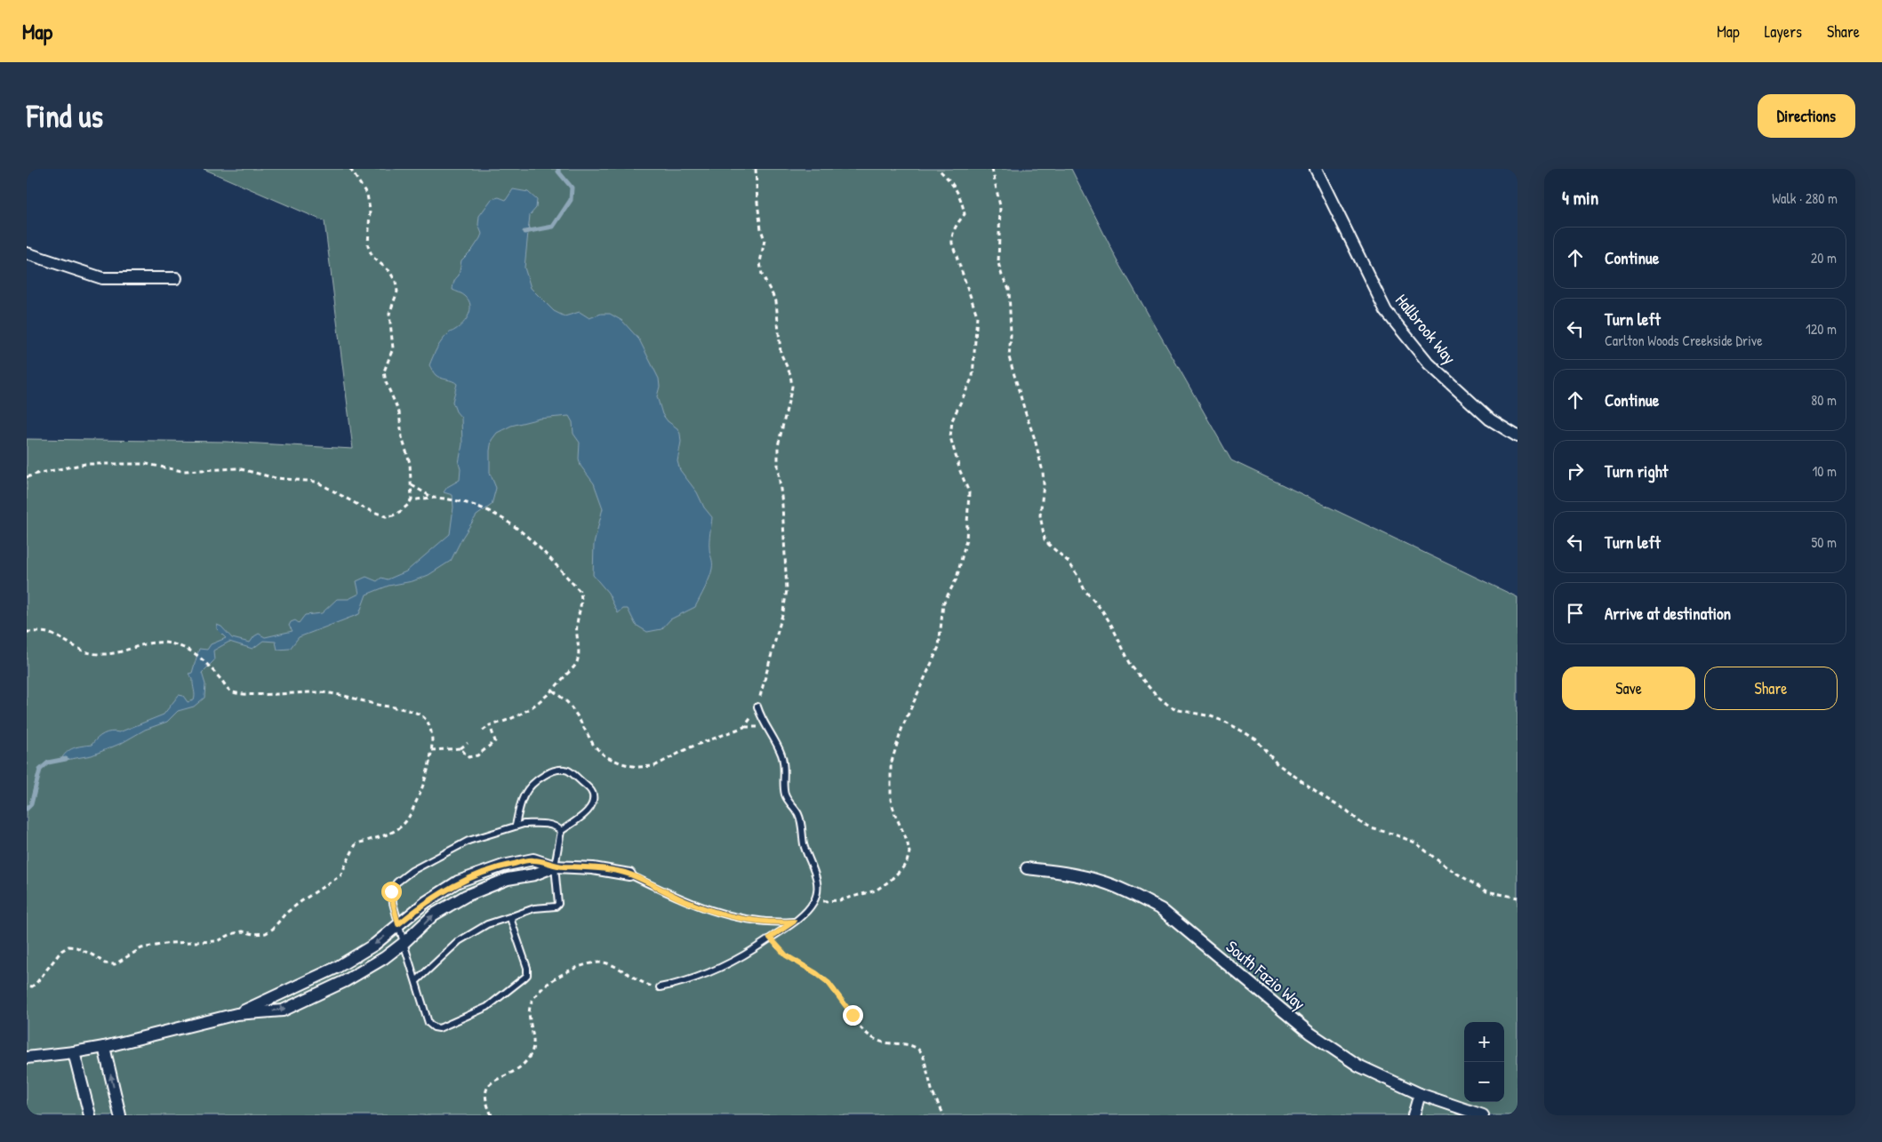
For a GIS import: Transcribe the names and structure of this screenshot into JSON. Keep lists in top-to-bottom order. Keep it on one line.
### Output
{"streets":{"street":["Hallbrook Way","South Fazio Way"]},"page":{"header":"Map","nav":["Map","Layers","Share"],"buttons":["Directions",["Save","Share"]],"title":"Find us","heading":["4 min","Walk · 280 m"],"list":[["Continue","20 m"],["Turn left","Carlton Woods Creekside Drive","120 m"],["Continue","80 m"],["Turn right","10 m"],["Turn left","50 m"],"Arrive at destination"],"map_buttons":["+","−"]}}
